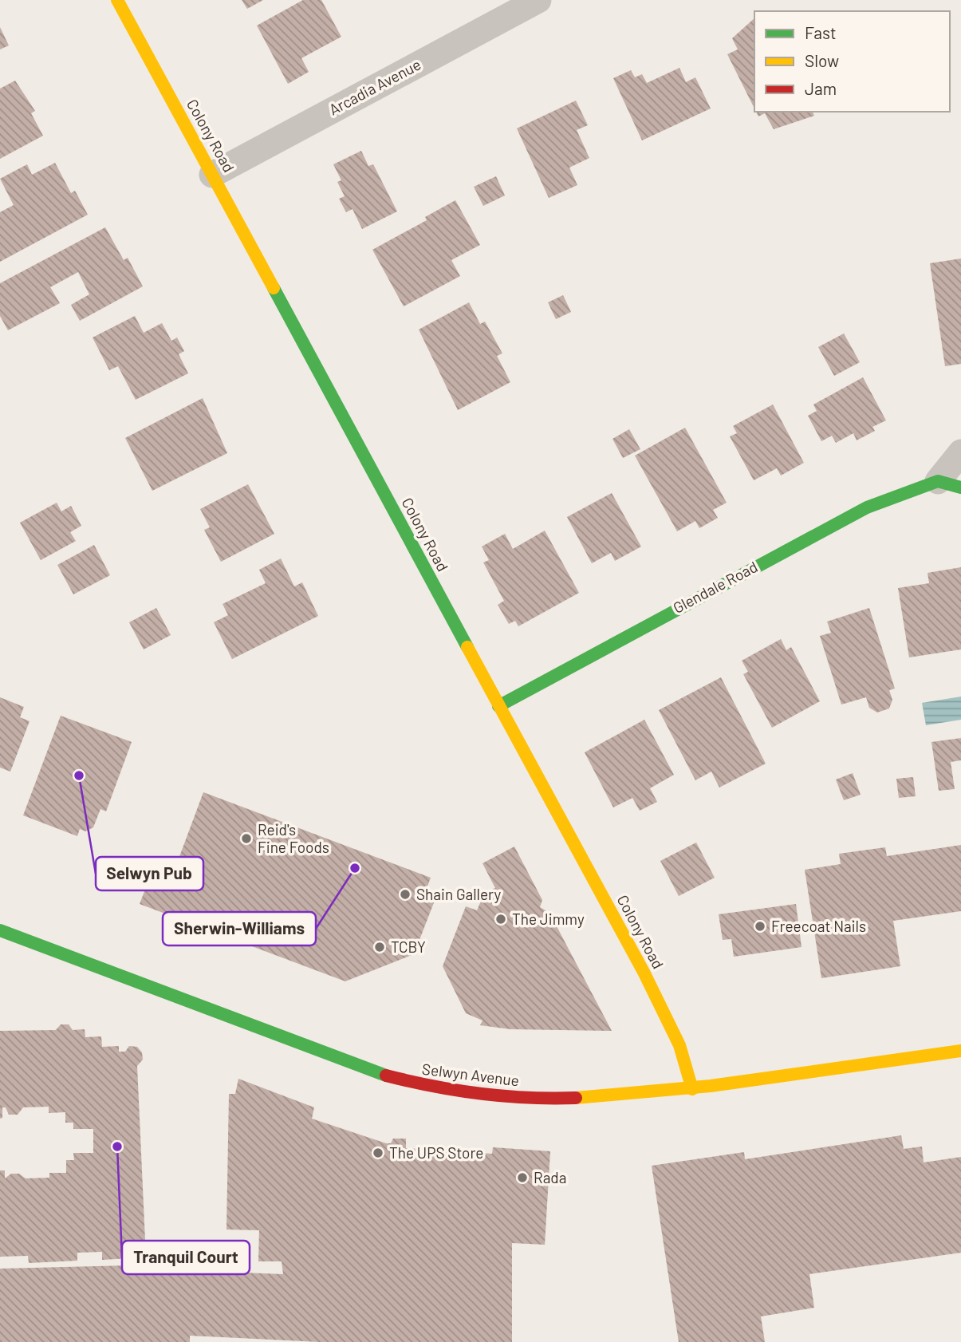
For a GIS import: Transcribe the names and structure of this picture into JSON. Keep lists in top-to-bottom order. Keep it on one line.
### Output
{"streets":{"street":["Arcadia Avenue","Colony Road","Glendale Road","Selwyn Avenue"]},"crossings":[["Arcadia Avenue","Colony Road"],["Colony Road","Glendale Road"],["Colony Road","Selwyn Avenue"]],"places":["Selwyn Pub","Reid's Fine Foods","Sherwin-Williams","Shain Gallery","The Jimmy","Freecoat Nails","TCBY","Tranquil Court","The UPS Store","Rada"],"legend":["Fast","Slow","Jam"]}
